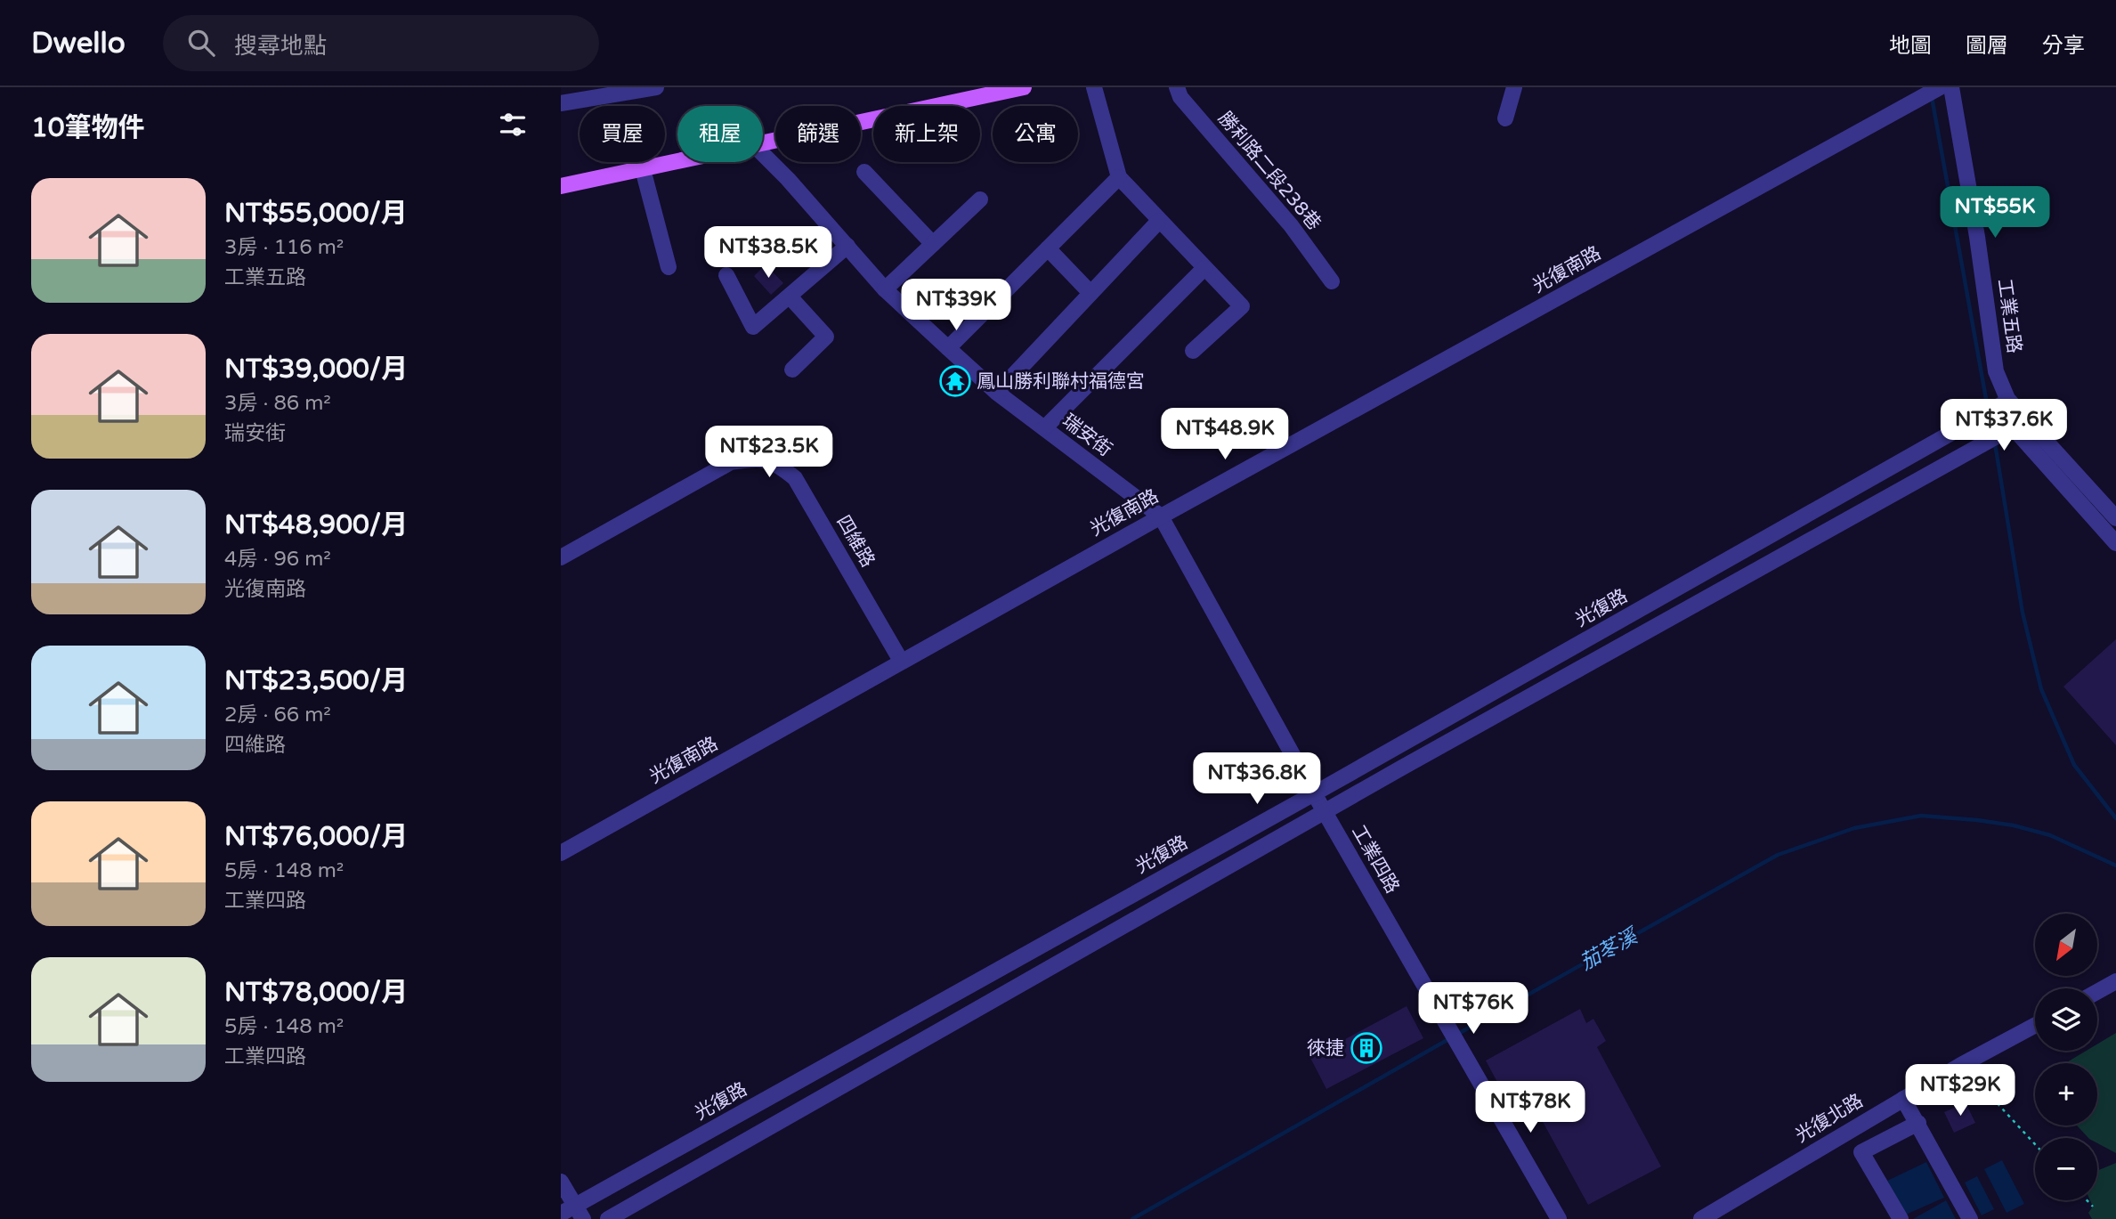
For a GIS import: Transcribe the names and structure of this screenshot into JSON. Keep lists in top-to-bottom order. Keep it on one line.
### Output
{"streets":{"street":["勝利路二段238巷","光復南路","工業五路","瑞安街","四維路","光復路","工業四路","光復北路"]},"crossings":[["光復南路","瑞安街"],["光復南路","四維路"],["光復南路","工業四路"],["工業五路","光復路"],["瑞安街","工業四路"],["光復路","工業四路"]],"water":["茄苳溪"],"places":{"temple":["鳳山勝利聯村福德宮"],"building":["徠捷"]},"north":"bottom left","page":{"header":"Dwello","search":"搜尋地點","nav":["地圖","圖層","分享"],"heading":"10筆物件","chip":["買屋","租屋","篩選","新上架","公寓"],"list":[{"name":"NT$55,000/月","note":"3房 · 116 m² · 工業五路"},{"name":"NT$39,000/月","note":"3房 · 86 m² · 瑞安街"},{"name":"NT$48,900/月","note":"4房 · 96 m² · 光復南路"},{"name":"NT$23,500/月","note":"2房 · 66 m² · 四維路"},{"name":"NT$76,000/月","note":"5房 · 148 m² · 工業四路"},{"name":"NT$78,000/月","note":"5房 · 148 m² · 工業四路"}],"price":["NT$55K","NT$38.5K","NT$39K","NT$37.6K","NT$48.9K","NT$23.5K","NT$36.8K","NT$76K","NT$29K","NT$78K"],"map_buttons":["+","−"]}}
